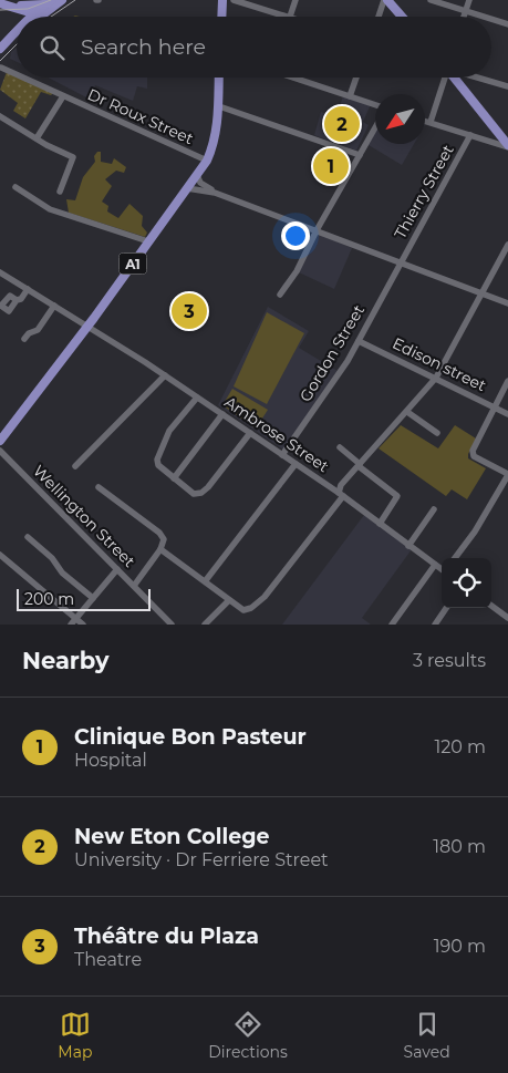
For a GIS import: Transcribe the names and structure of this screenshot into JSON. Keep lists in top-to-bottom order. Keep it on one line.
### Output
{"streets":{"main road":["A1"],"street":["Dr Roux Street","Thierry Street","Gordon Street","Edison street","Ambrose Street","Wellington Street"]},"crossings":[["Dr Roux Street","A1"],["Thierry Street","Gordon Street"],["A1","Ambrose Street"],["Gordon Street","Edison street"],["Gordon Street","Ambrose Street"]],"scale_bar":"200 m","north":"bottom left","page":{"search":"Search here","pins":["2","1","3"],"scale":"200 m","heading":["Nearby","3 results"],"list":[{"mark":"1","name":"Clinique Bon Pasteur","note":"Hospital","value":"120 m"},{"mark":"2","name":"New Eton College","note":"University · Dr Ferriere Street","value":"180 m"},{"mark":"3","name":"Théâtre du Plaza","note":"Theatre","value":"190 m"}],"nav":["Map","Directions","Saved"]}}
